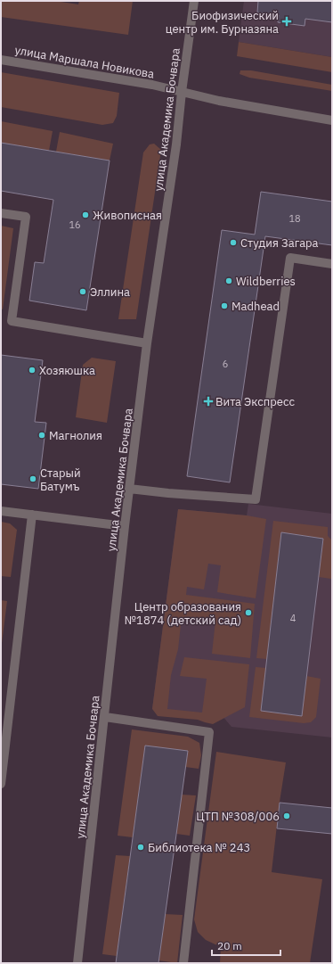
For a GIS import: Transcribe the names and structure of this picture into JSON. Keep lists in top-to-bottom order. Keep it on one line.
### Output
{"streets":{"street":["улица Маршала Новикова","улица Академика Бочвара"]},"crossings":[["улица Маршала Новикова","улица Академика Бочвара"]],"places":{"health":["Биофизический центр им. Бурназяна","Вита Экспресс"],"other":["Живописная","Студия Загара","Wildberries","Эллина","Madhead","Хозяюшка","Магнолия","Старый Батумъ","Центр образования №1874 (детский сад)","ЦТП №308/006","Библиотека № 243"]},"house_numbers":["18","16","6","4"],"scale_bar":"20 m"}
